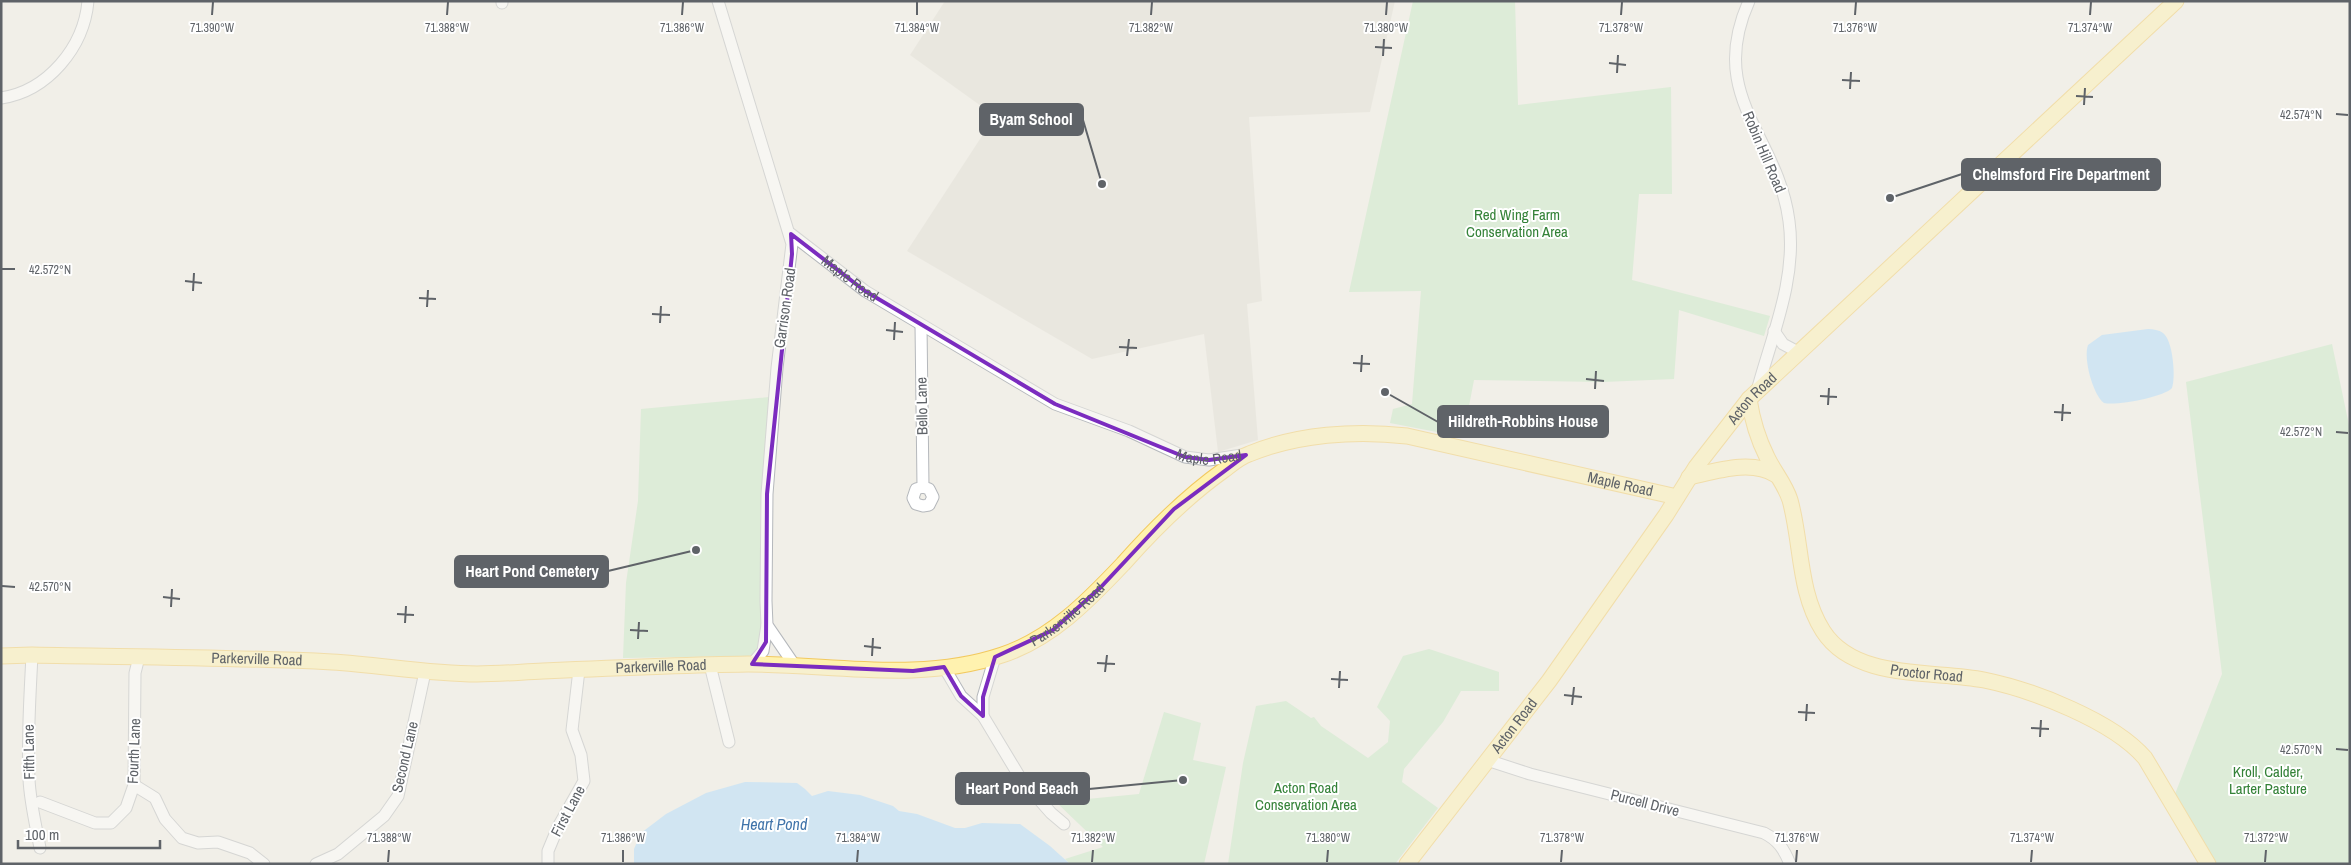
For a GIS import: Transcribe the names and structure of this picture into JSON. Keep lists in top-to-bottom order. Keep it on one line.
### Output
{"streets":{"main road":["Maple Road","Acton Road","Parkerville Road","Proctor Road"],"street":["Robin Hill Road","Garrison Road","Bello Lane","Fourth Lane","Fifth Lane","Second Lane","Purcell Drive","First Lane"]},"crossings":[["Robin Hill Road","Acton Road"],["Robin Hill Road","Proctor Road"],["Maple Road","Garrison Road"],["Maple Road","Acton Road"],["Maple Road","Bello Lane"],["Maple Road","Parkerville Road"],["Garrison Road","Parkerville Road"],["Acton Road","Proctor Road"],["Acton Road","Purcell Drive"],["Parkerville Road","Fourth Lane"],["Parkerville Road","Fifth Lane"],["Parkerville Road","Second Lane"],["Parkerville Road","First Lane"]],"water":["Heart Pond"],"parks":["Red Wing Farm Conservation Area","Kroll, Calder, Larter Pasture","Acton Road Conservation Area"],"places":["Byam School","Chelmsford Fire Department","Hildreth-Robbins House","Heart Pond Cemetery","Heart Pond Beach"],"scale_bar":"100 m","coordinates":["71.390°W","71.388°W","71.386°W","71.384°W","71.382°W","71.380°W","71.378°W","71.376°W","71.374°W","42.574°N","42.572°N","42.570°N","71.372°W"]}
